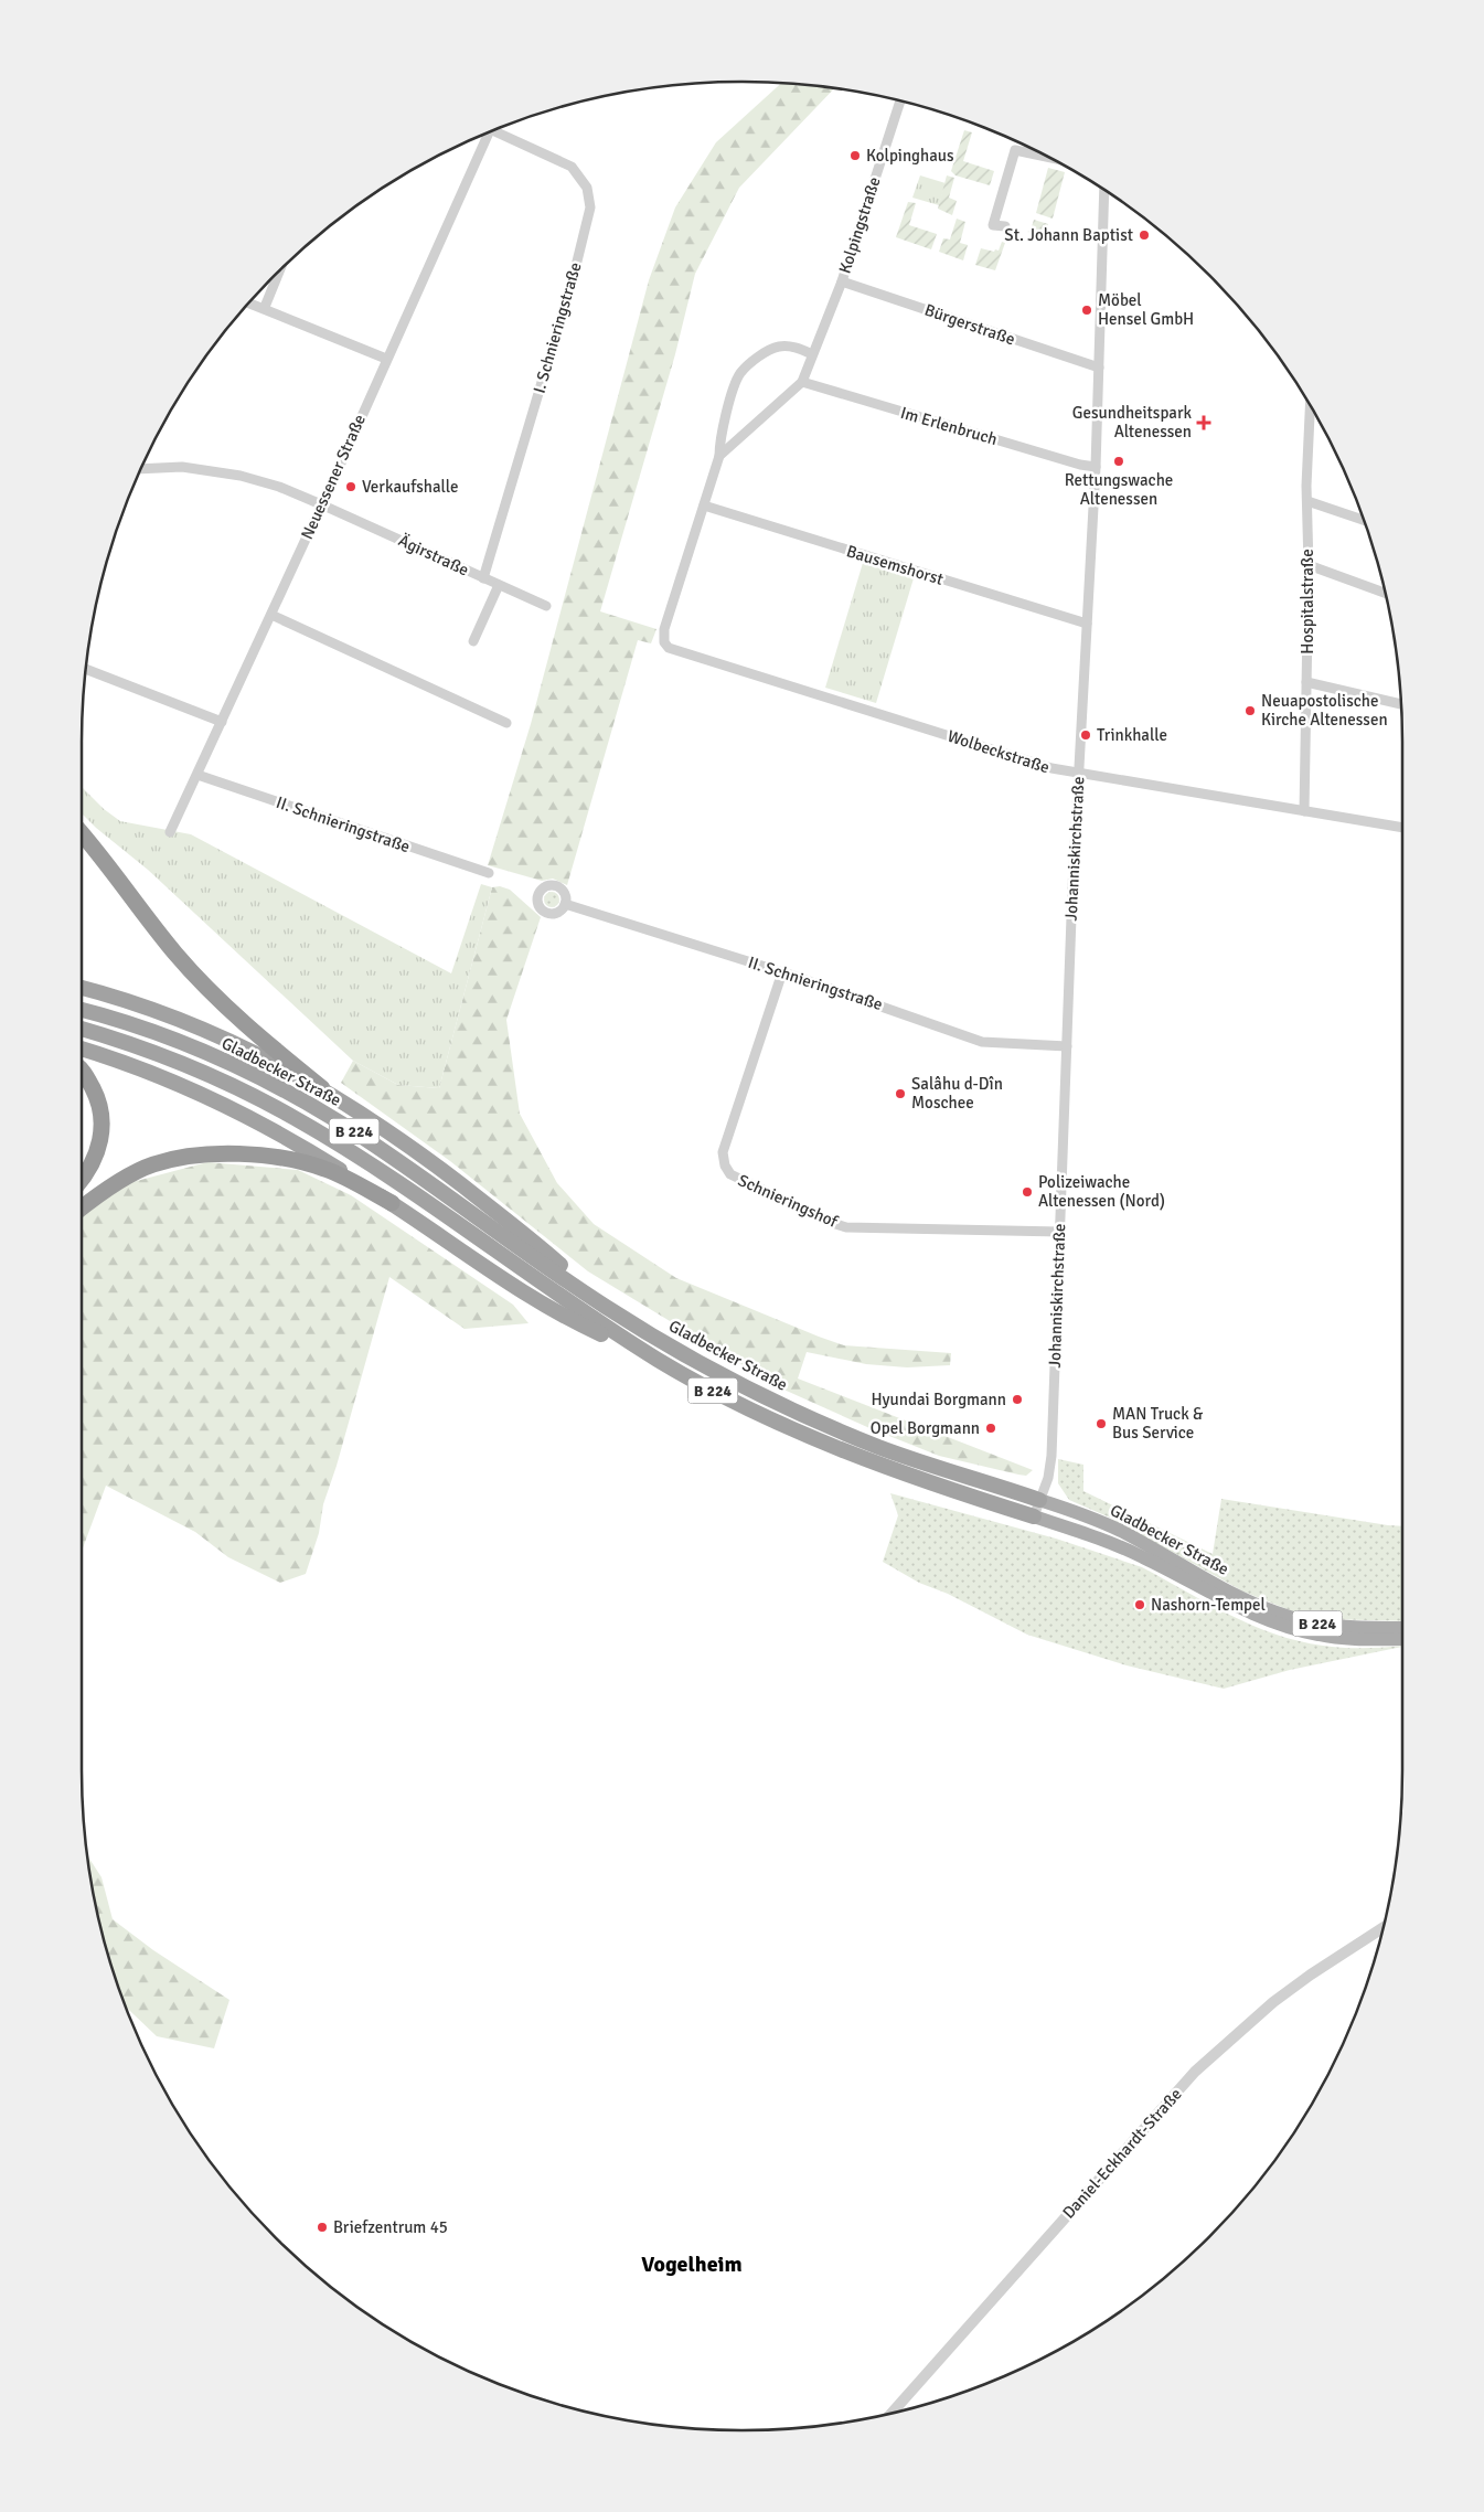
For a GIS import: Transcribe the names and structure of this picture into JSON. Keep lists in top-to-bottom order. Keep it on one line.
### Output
{"streets":{"highway":["Gladbecker Straße","B 224"],"street":["Kolpingstraße","Bürgerstraße","I. Schnieringstraße","Im Erlenbruch","Neuessener Straße","Ägirstraße","Bausemshorst","Hospitalstraße","Wolbeckstraße","II. Schnieringstraße","Johanniskirchstraße","Schnieringshof","Daniel-Eckhardt-Straße"]},"crossings":[["Kolpingstraße","Bürgerstraße"],["Kolpingstraße","Im Erlenbruch"],["Bürgerstraße","Johanniskirchstraße"],["I. Schnieringstraße","Ägirstraße"],["Im Erlenbruch","Johanniskirchstraße"],["Neuessener Straße","Ägirstraße"],["Neuessener Straße","II. Schnieringstraße"],["Bausemshorst","Wolbeckstraße"],["Bausemshorst","Johanniskirchstraße"],["Hospitalstraße","Wolbeckstraße"],["Wolbeckstraße","Johanniskirchstraße"],["II. Schnieringstraße","Johanniskirchstraße"],["II. Schnieringstraße","Schnieringshof"],["Johanniskirchstraße","Gladbecker Straße"],["Johanniskirchstraße","Schnieringshof"]],"districts":["Vogelheim"],"places":{"other":["Kolpinghaus","St. Johann Baptist","Möbel Hensel GmbH","Rettungswache Altenessen","Verkaufshalle","Neuapostolische Kirche Altenessen","Trinkhalle","Salâhu d-Dîn Moschee","Polizeiwache Altenessen (Nord)","Hyundai Borgmann","MAN Truck & Bus Service","Opel Borgmann","Nashorn-Tempel","Briefzentrum 45"],"health":["Gesundheitspark Altenessen"]}}
